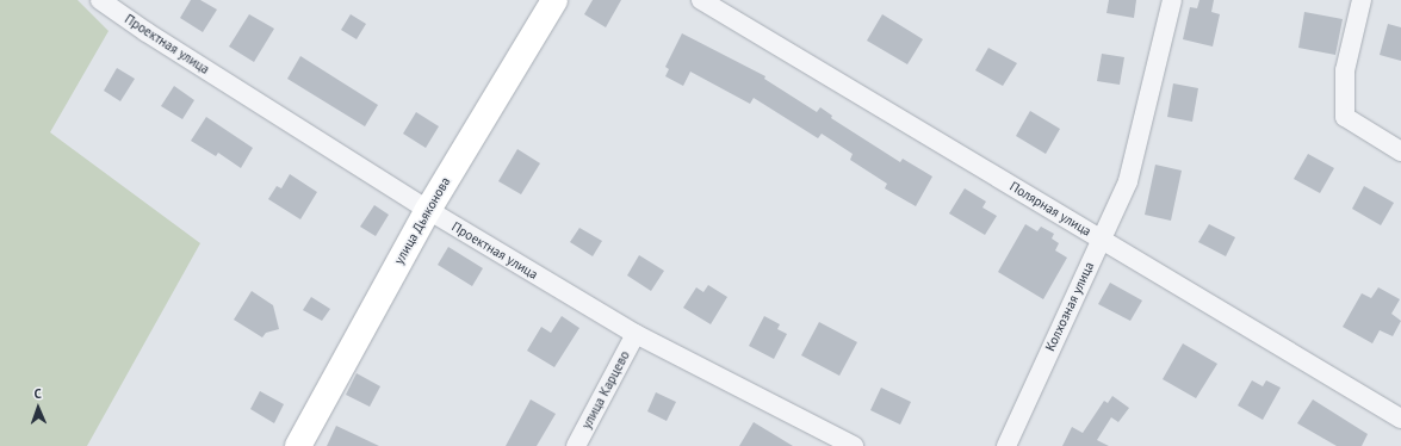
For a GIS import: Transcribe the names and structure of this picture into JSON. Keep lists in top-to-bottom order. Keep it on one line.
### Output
{"streets":{"main road":["улица Дьяконова"],"street":["Проектная улица","Полярная улица","Колхозная улица","улица Карцево"]},"crossings":[["Проектная улица","улица Дьяконова"],["Проектная улица","улица Карцево"],["Полярная улица","Колхозная улица"]],"north":"top"}
